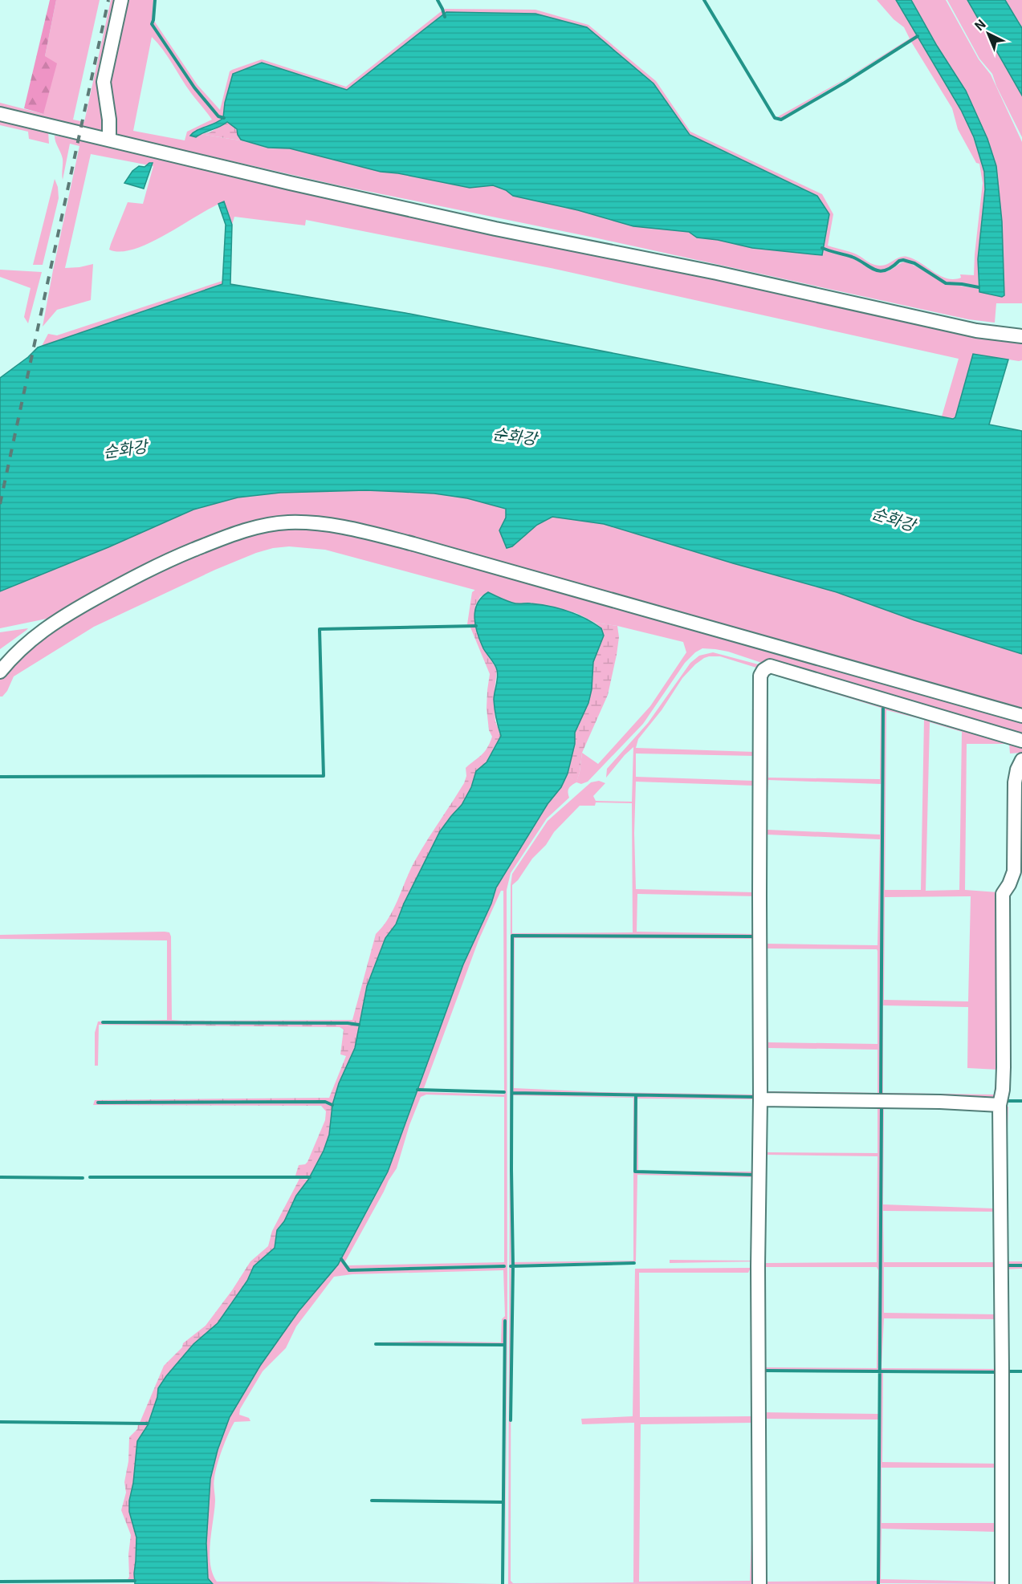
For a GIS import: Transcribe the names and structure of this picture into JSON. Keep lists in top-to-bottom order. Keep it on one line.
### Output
{"water":["순화강"],"north":"top left"}
